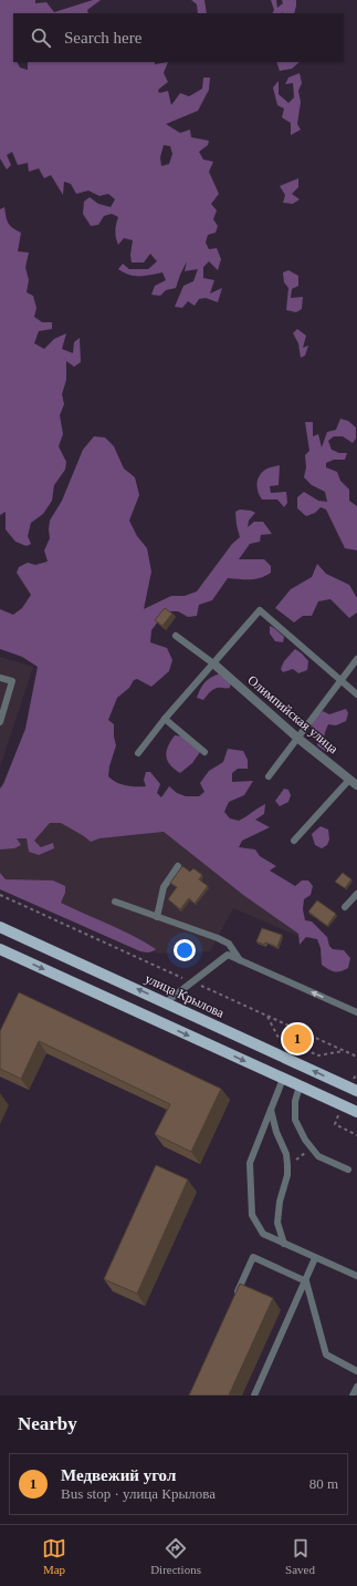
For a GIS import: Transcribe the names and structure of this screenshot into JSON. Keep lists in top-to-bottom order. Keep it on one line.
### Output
{"streets":{"main road":["улица Крылова"],"street":["Олимпийская улица"]},"page":{"search":"Search here","pins":"1","heading":"Nearby","list":[{"mark":"1","name":"Медвежий угол","note":"Bus stop · улица Крылова","value":"80 m"}],"nav":["Map","Directions","Saved"]}}
